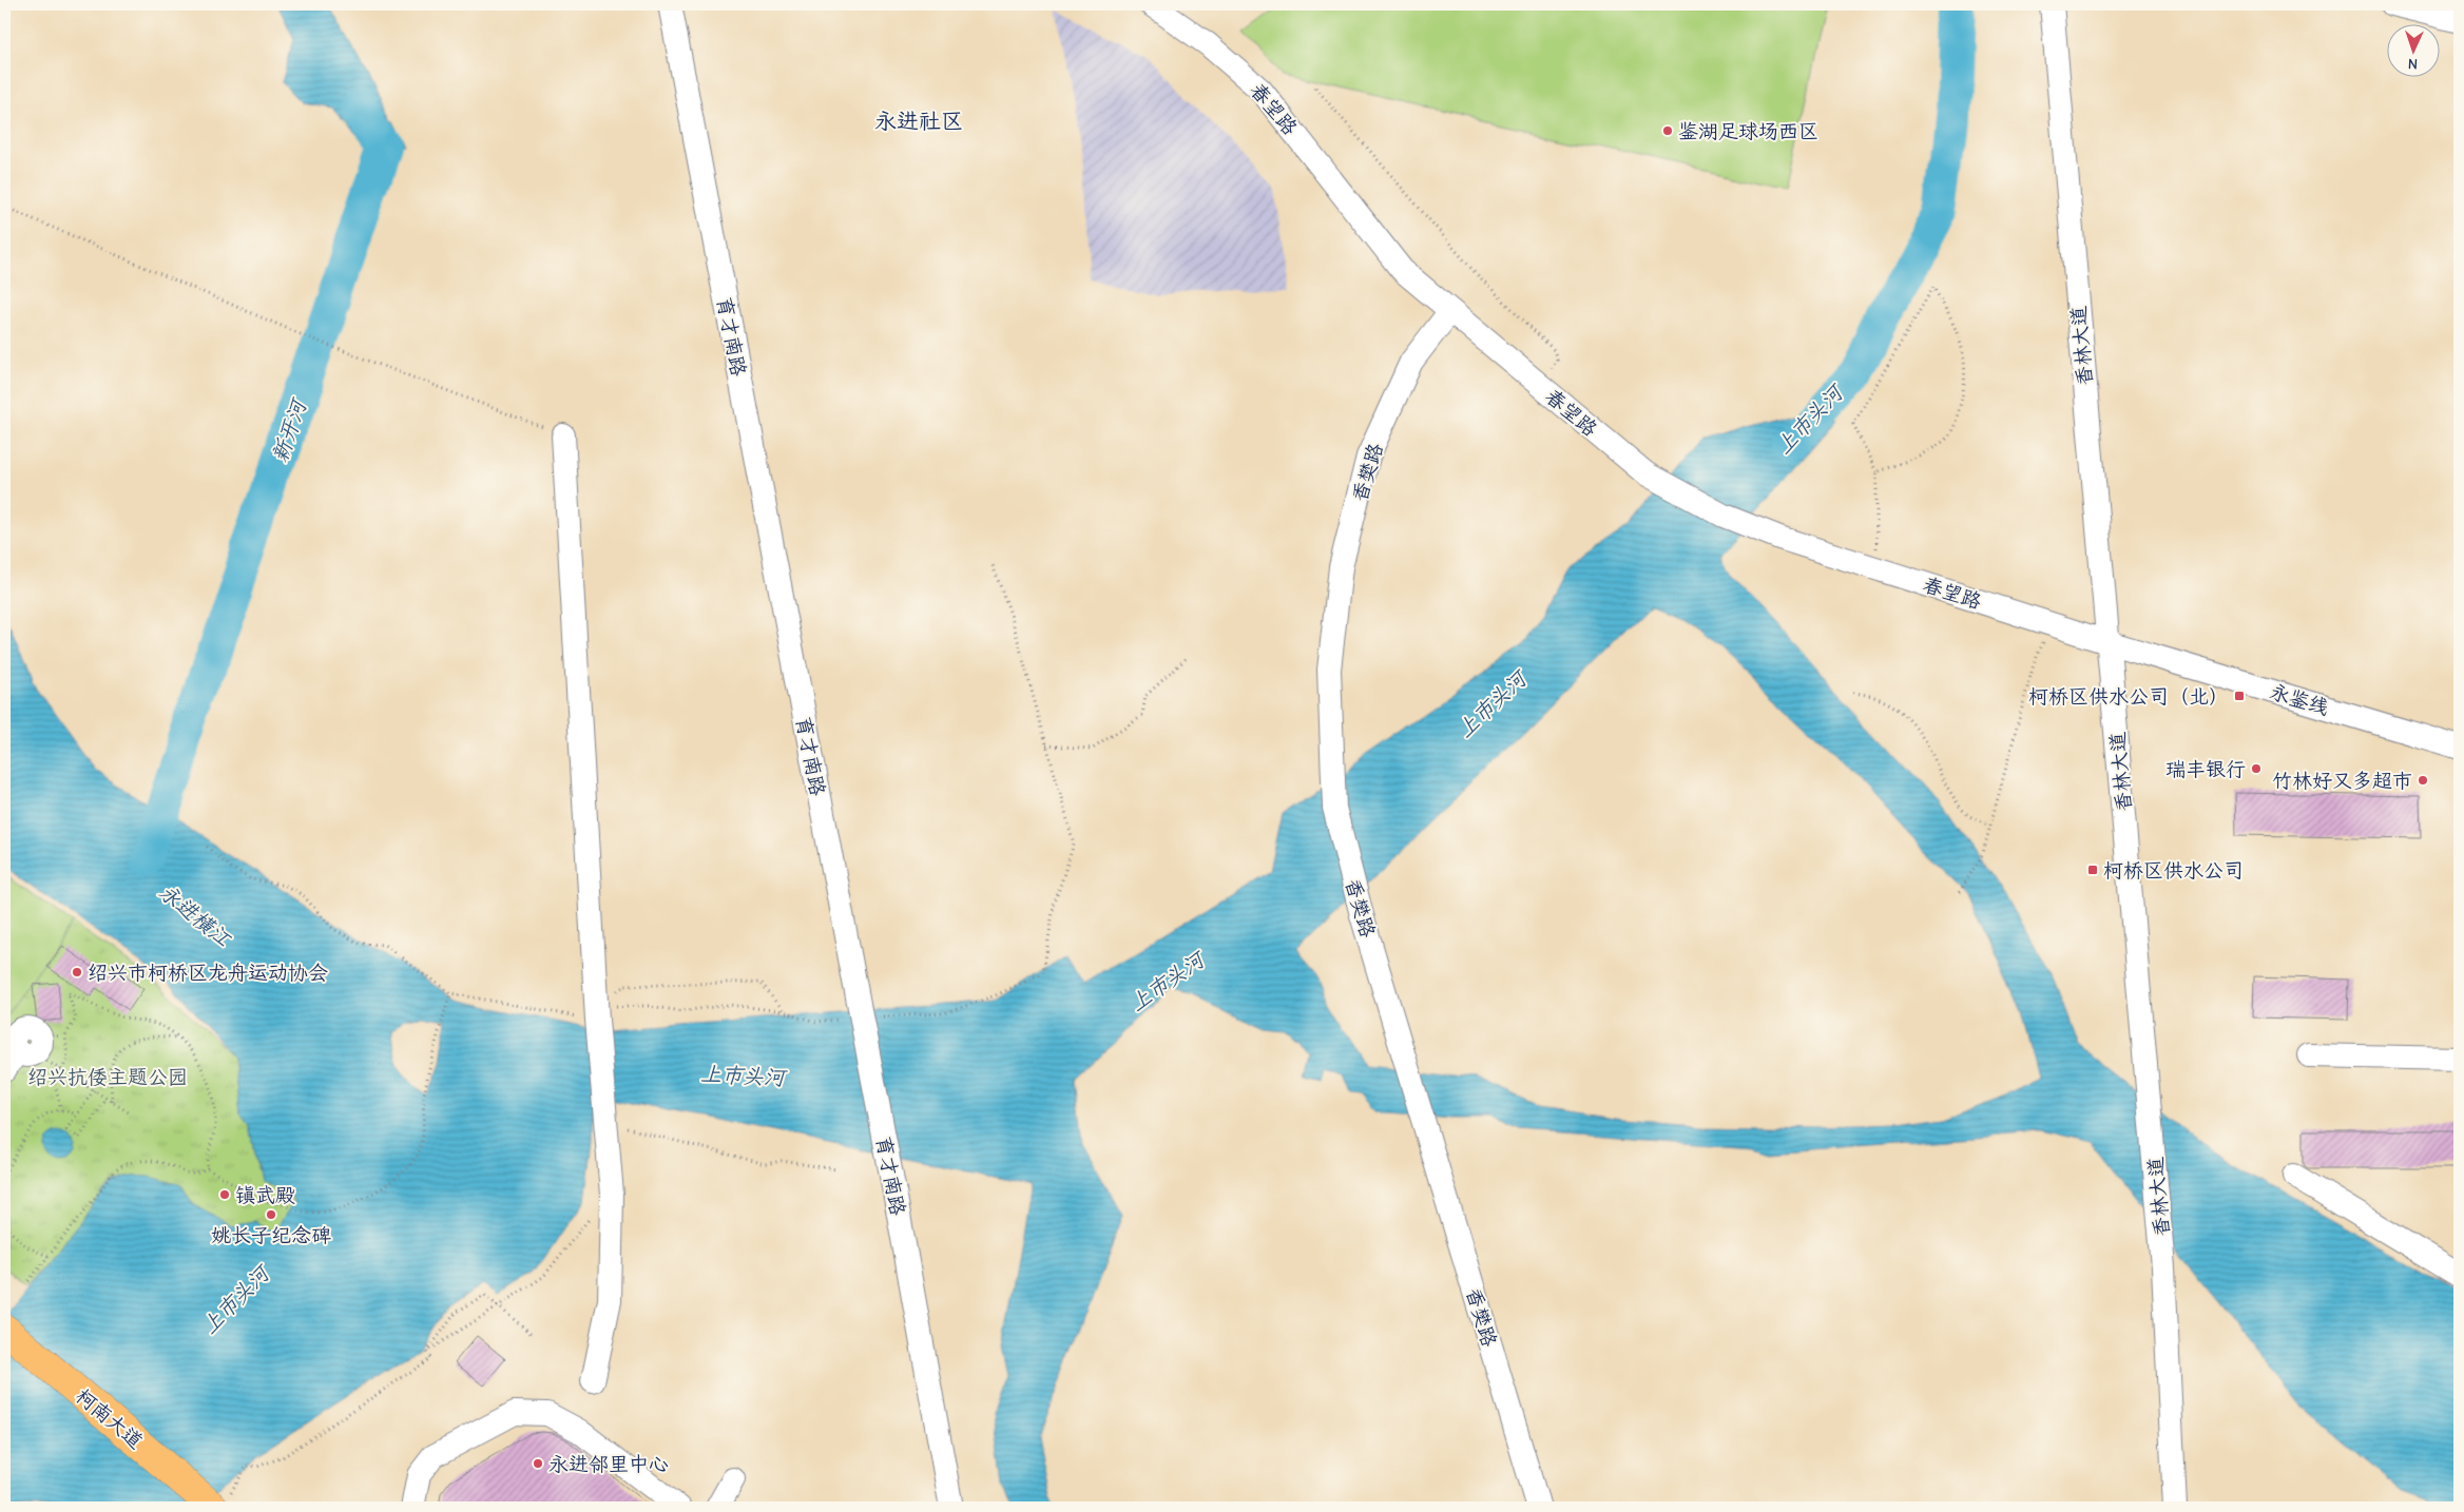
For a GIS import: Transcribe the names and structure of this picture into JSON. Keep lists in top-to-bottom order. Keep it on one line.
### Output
{"streets":{"main road":["柯南大道"],"street":["春望路","育才南路","香林大道","香樊路","永鉴线"]},"crossings":[["春望路","香林大道"],["春望路","香樊路"],["春望路","永鉴线"],["香林大道","永鉴线"]],"districts":["永进社区"],"water":["上市头河","新开河","永进横江"],"parks":["绍兴抗倭主题公园"],"places":{"other":["鉴湖足球场西区","瑞丰银行","竹林好又多超市","绍兴市柯桥区龙舟运动协会","镇武殿","姚长子纪念碑","永进邻里中心"],"transit":["柯桥区供水公司（北）","柯桥区供水公司"]},"north":"bottom"}
